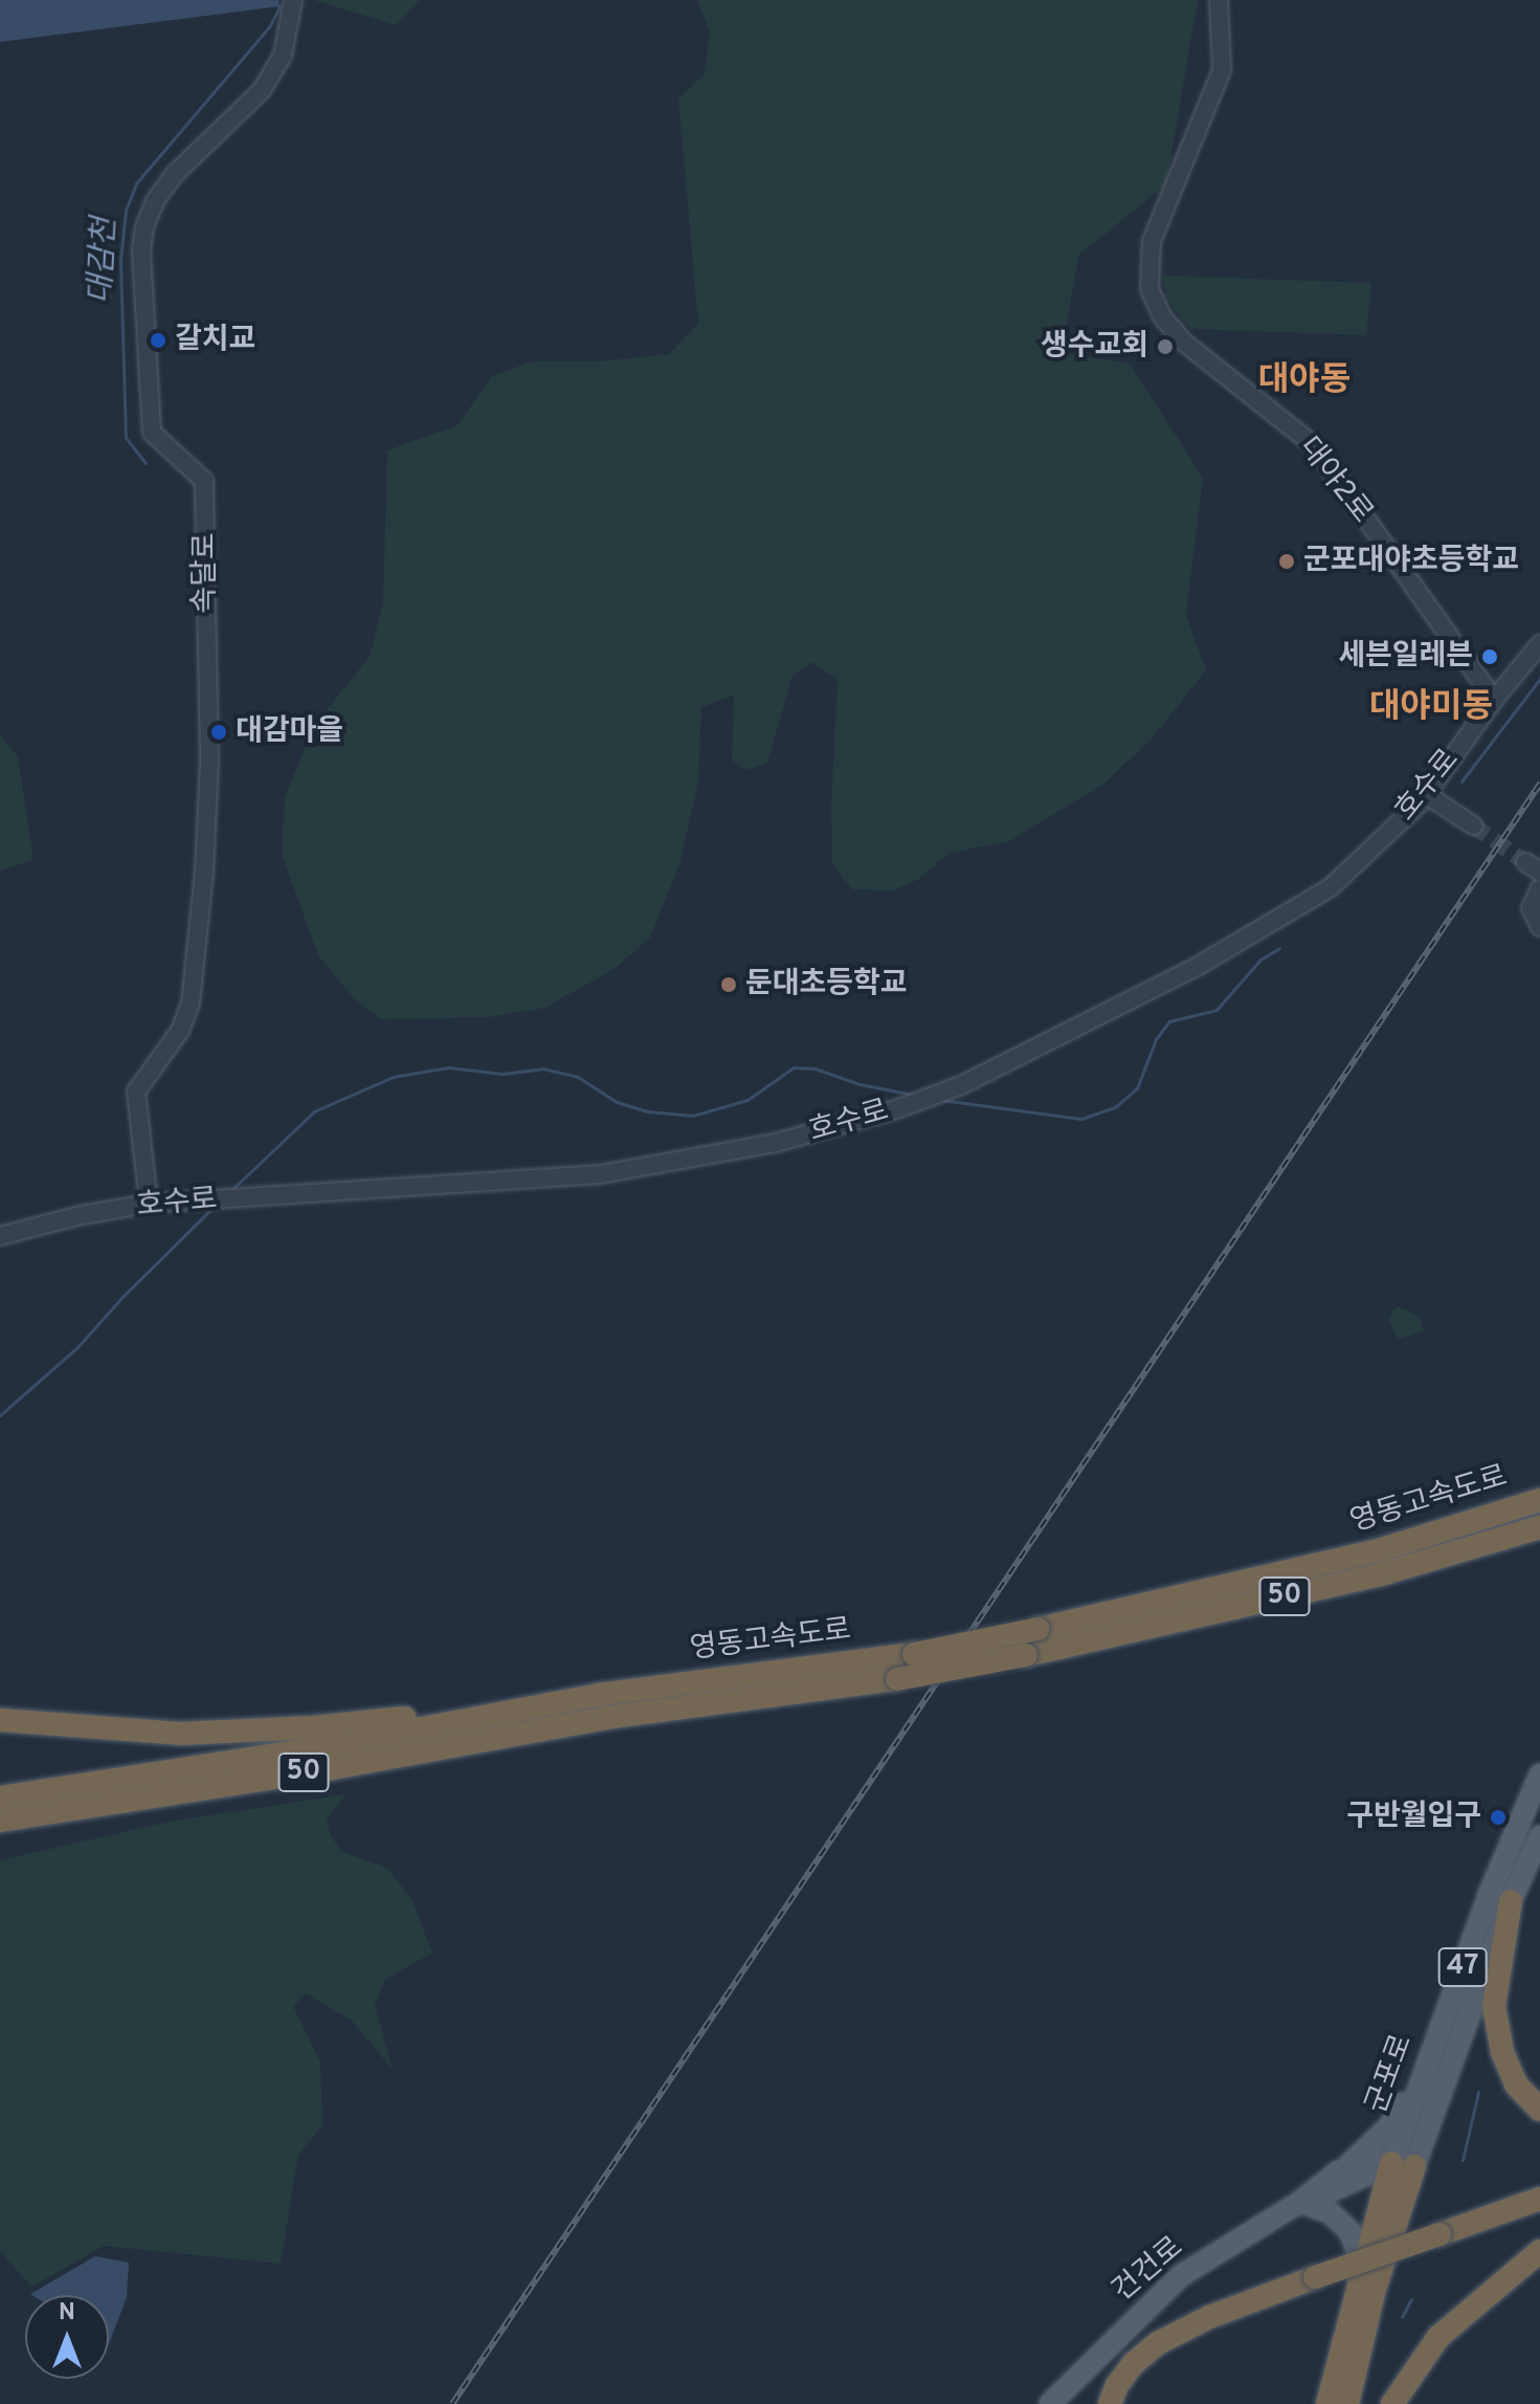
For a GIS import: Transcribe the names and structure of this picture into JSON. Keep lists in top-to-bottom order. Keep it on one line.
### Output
{"streets":{"highway":["영동고속도로","50","47","군포로"],"main road":["건건로"],"street":["대야2로","속달로","호수로"]},"crossings":[["대야2로","호수로"],["속달로","호수로"],["군포로","건건로"]],"districts":["대야동","대야미동"],"water":["대감천"],"places":["갈치교","생수교회","군포대야초등학교","세븐일레븐","대감마을","둔대초등학교","구반월입구"],"north":"top"}
